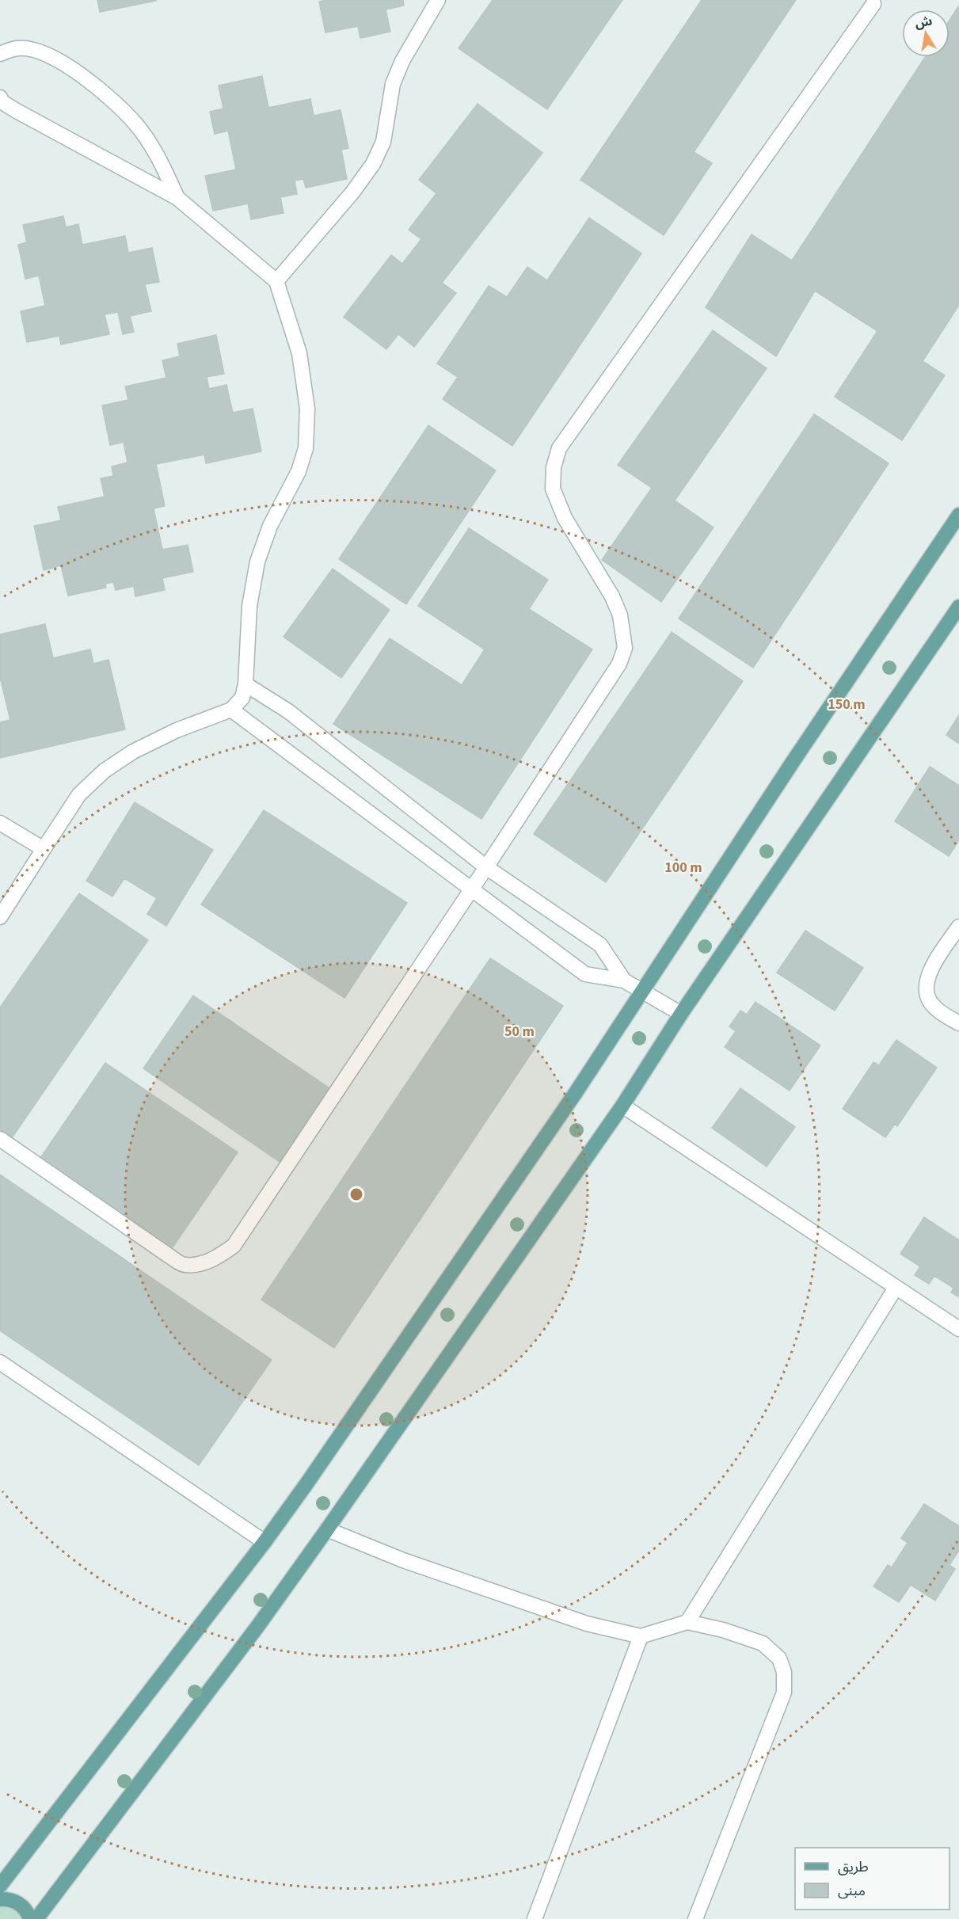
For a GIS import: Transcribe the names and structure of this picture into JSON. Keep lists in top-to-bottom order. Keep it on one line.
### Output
{"legend":["طريق","مبنى"],"north":"top","rings":["150 m","100 m","50 m"]}
